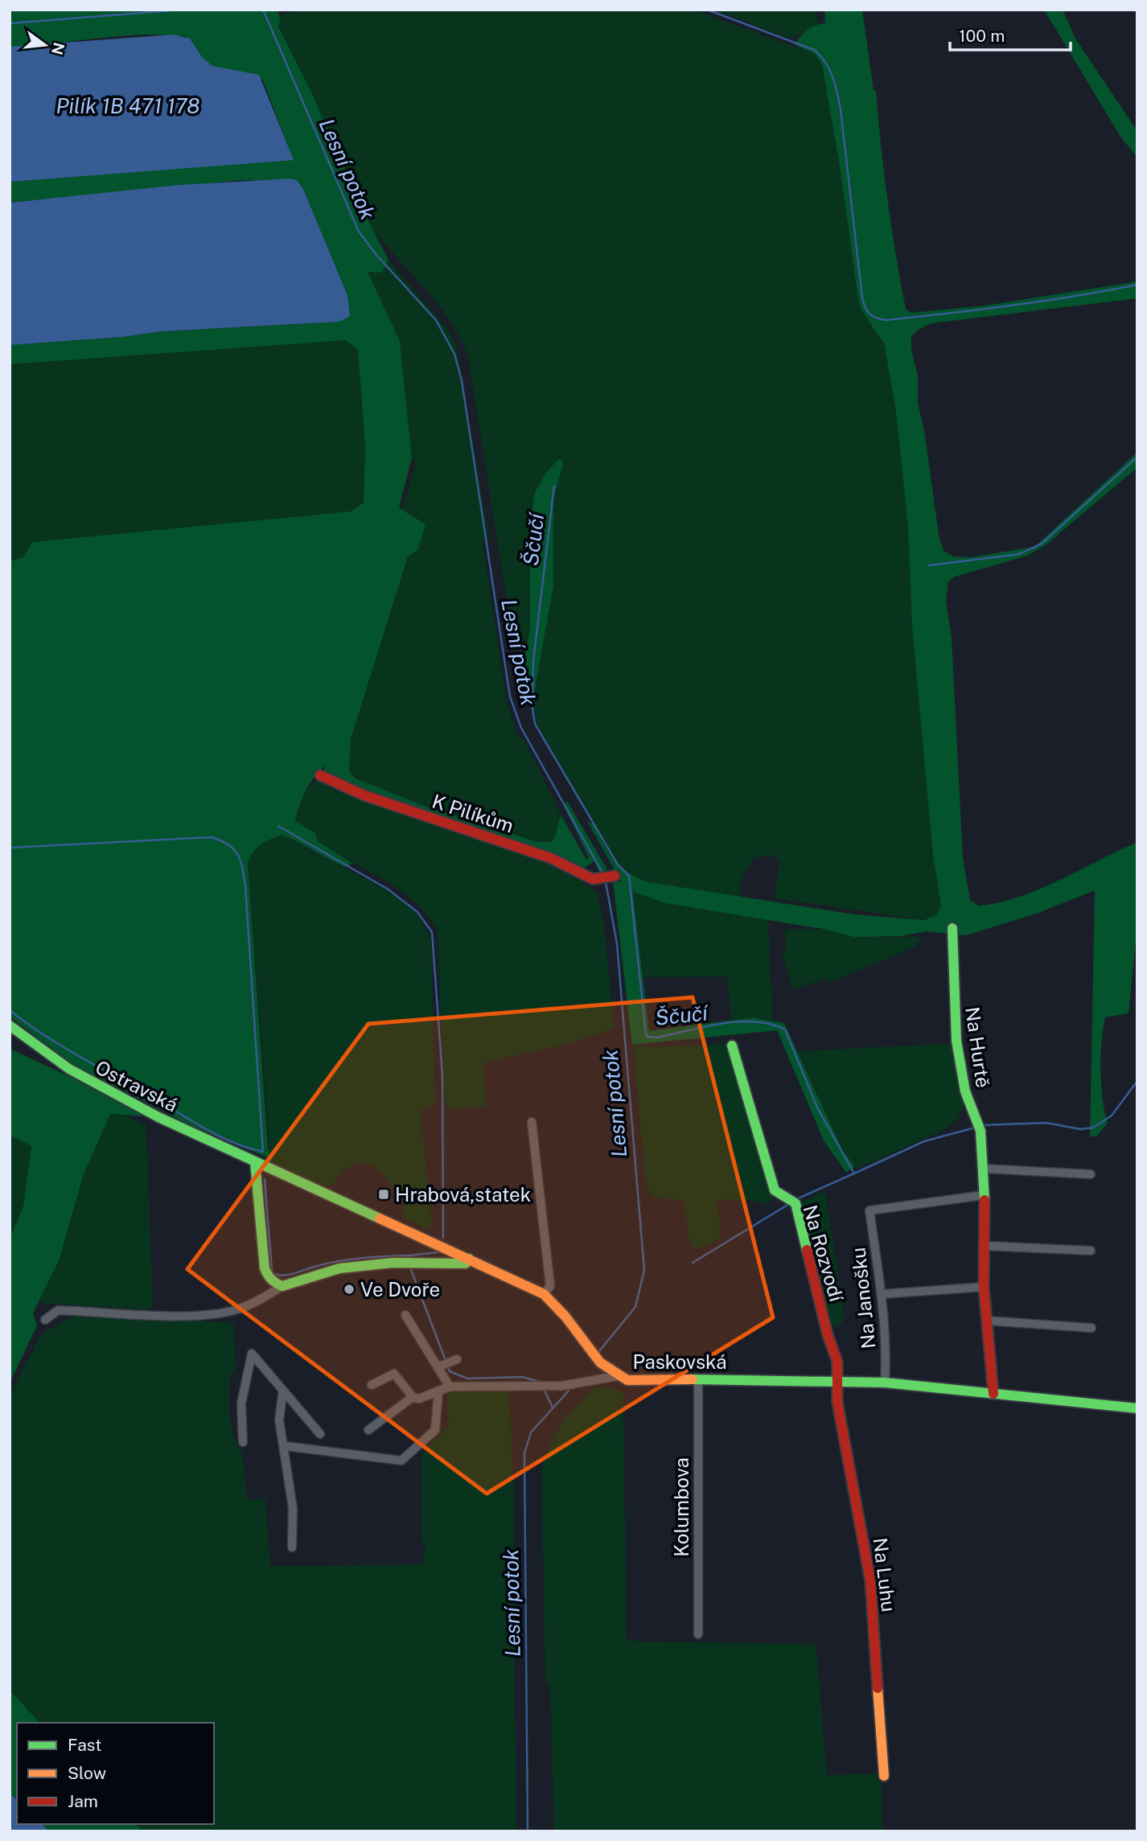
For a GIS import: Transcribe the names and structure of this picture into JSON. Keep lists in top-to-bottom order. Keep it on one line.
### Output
{"streets":{"street":["K Pilíkům","Na Hurtě","Ostravská","Na Rozvodí","Na Janošku","Paskovská","Kolumbova","Na Luhu"]},"crossings":[["Na Hurtě","Na Janošku"],["Na Hurtě","Paskovská"],["Ostravská","Paskovská"],["Na Rozvodí","Paskovská"],["Na Rozvodí","Na Luhu"],["Na Janošku","Paskovská"],["Paskovská","Kolumbova"],["Paskovská","Na Luhu"]],"water":["Pilík 1B 471 178","Lesní potok","Ščučí"],"places":{"transit":["Hrabová,statek"],"other":["Ve Dvoře"]},"legend":["Fast","Slow","Jam"],"scale_bar":"100 m","north":"right"}
